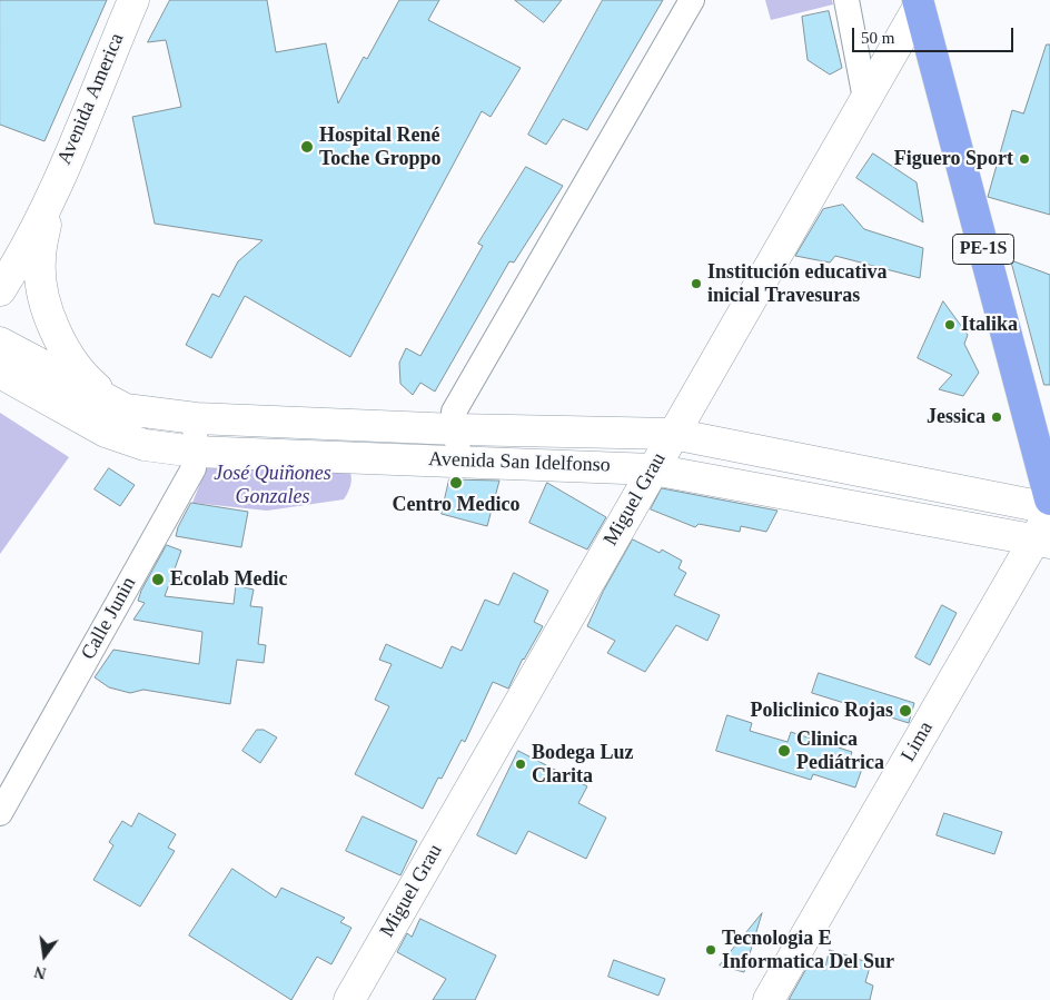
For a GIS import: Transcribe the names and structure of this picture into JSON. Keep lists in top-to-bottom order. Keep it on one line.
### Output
{"streets":{"highway":["PE-1S"],"street":["Avenida America","Avenida San Idelfonso","Miguel Grau","Calle Junin","Lima"]},"crossings":[["PE-1S","Miguel Grau"],["Avenida San Idelfonso","Miguel Grau"],["Avenida San Idelfonso","Calle Junin"],["Avenida San Idelfonso","Lima"]],"parks":["José Quiñones Gonzales"],"places":["Hospital René Toche Groppo","Figuero Sport","Institución educativa inicial Travesuras","Italika","Jessica","Centro Medico","Ecolab Medic","Policlinico Rojas","Clinica Pediátrica","Bodega Luz Clarita","Tecnologia E Informatica Del Sur"],"scale_bar":"50 m","north":"bottom"}
